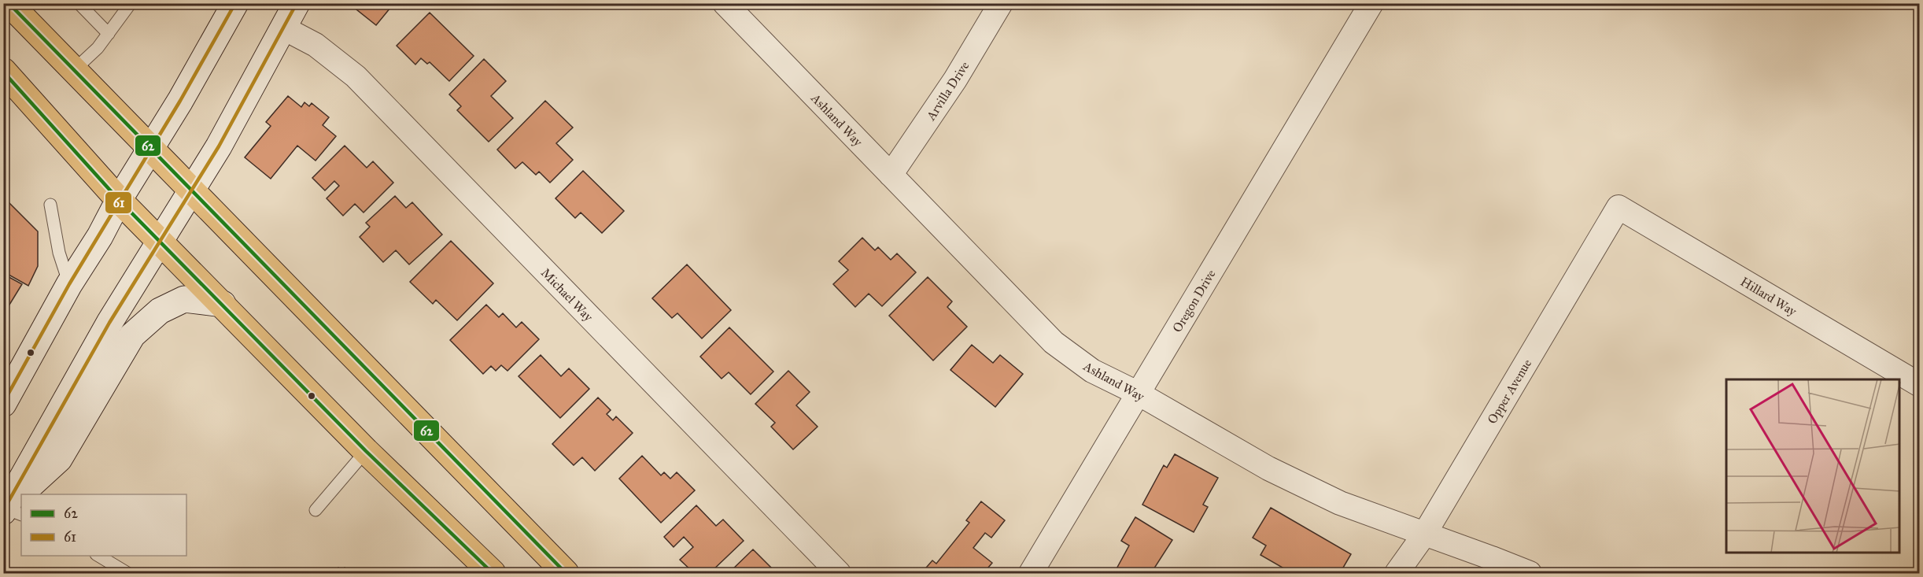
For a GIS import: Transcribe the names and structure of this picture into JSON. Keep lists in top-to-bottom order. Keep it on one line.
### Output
{"streets":{"street":["Arvilla Drive","Ashland Way","Michael Way","Hillard Way","Oregon Drive","Opper Avenue"]},"crossings":[["Arvilla Drive","Ashland Way"],["Ashland Way","Oregon Drive"],["Ashland Way","Opper Avenue"],["Hillard Way","Opper Avenue"]],"lines":["transit line 62","transit line 61"],"legend":["62","61"]}
